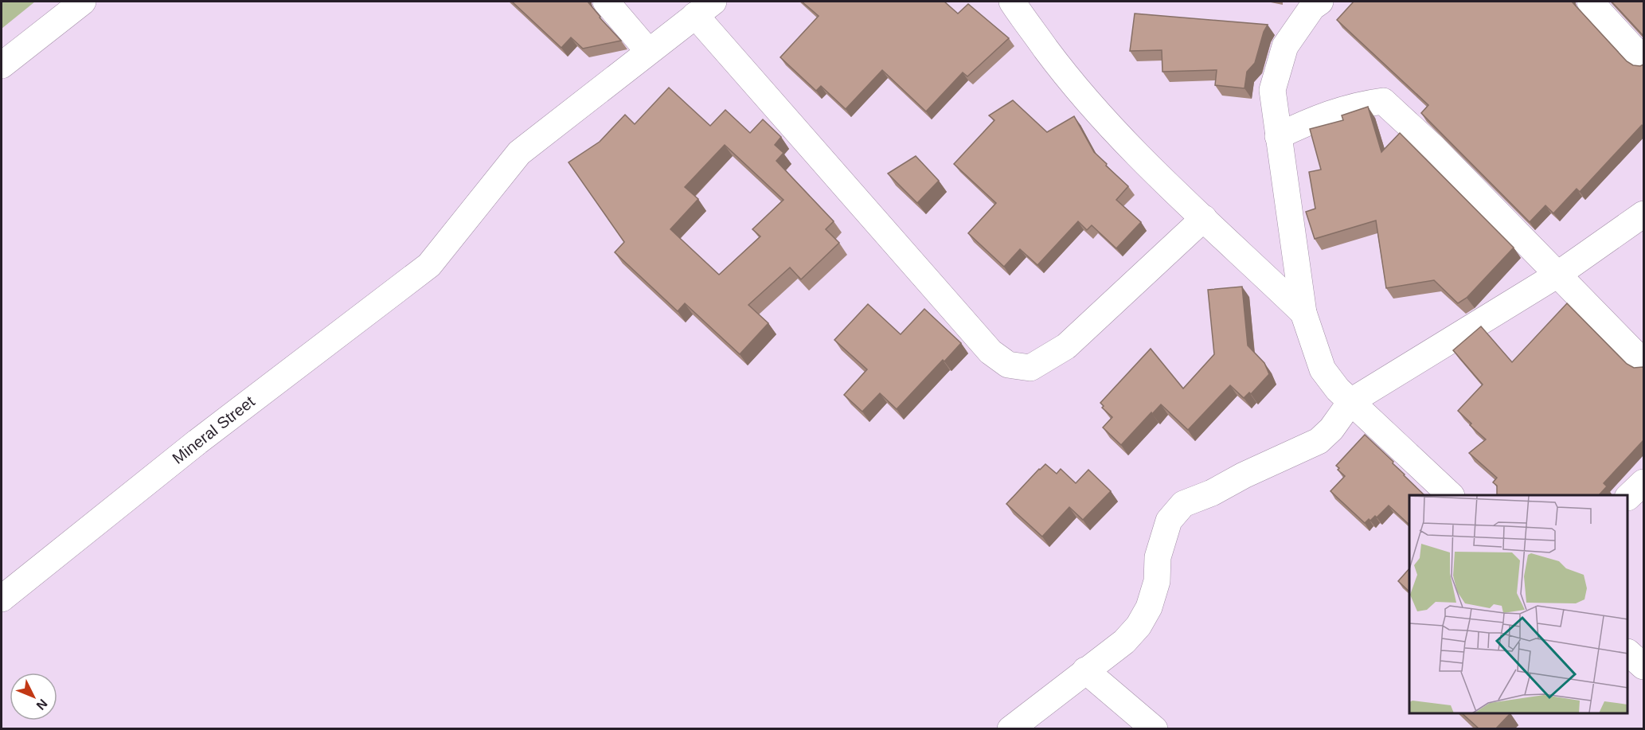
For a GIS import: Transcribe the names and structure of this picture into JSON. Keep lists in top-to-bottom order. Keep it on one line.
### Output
{"streets":{"street":["Mineral Street"]},"north":"bottom right"}
